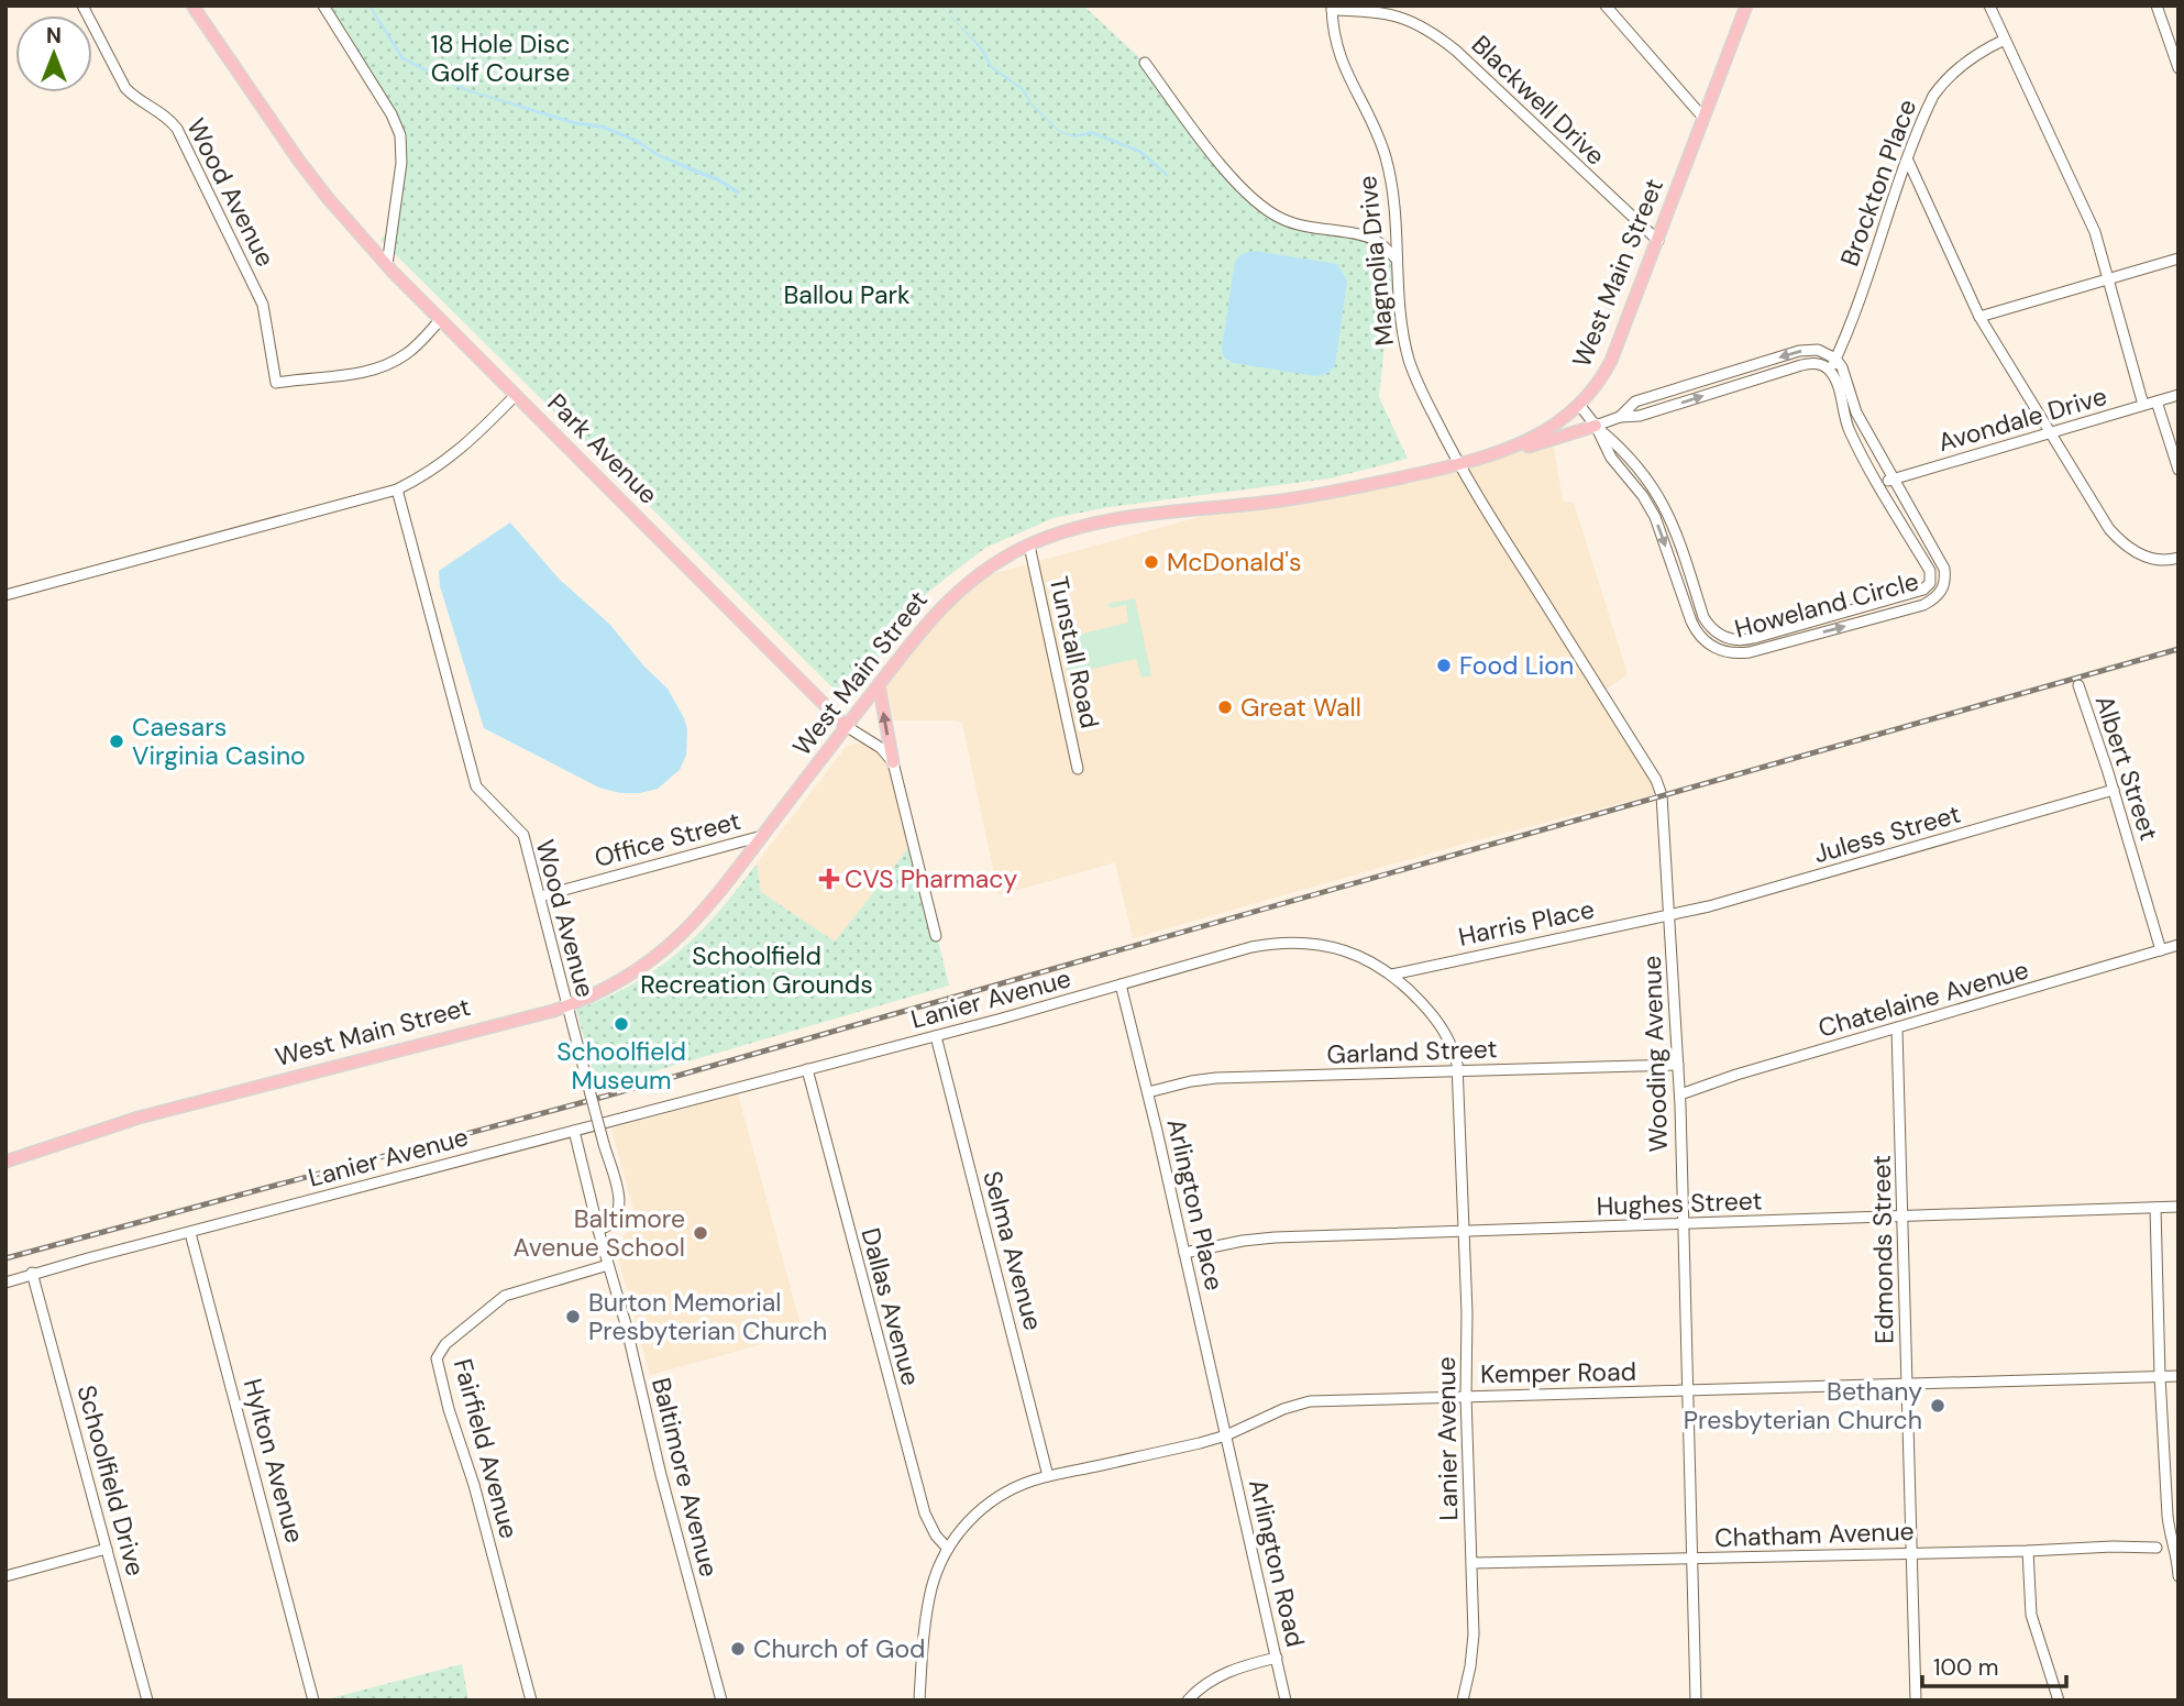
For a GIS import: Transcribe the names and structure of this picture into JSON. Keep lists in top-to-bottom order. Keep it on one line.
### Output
{"streets":{"main road":["West Main Street","Park Avenue"],"street":["Blackwell Drive","Brockton Place","Wood Avenue","Magnolia Drive","Avondale Drive","Howeland Circle","Tunstall Road","Albert Street","Juless Street","Office Street","Harris Place","Lanier Avenue","Chatelaine Avenue","Garland Street","Wooding Avenue","Hughes Street","Arlington Place","Edmonds Street","Selma Avenue","Dallas Avenue","Kemper Road","Fairfield Avenue","Hylton Avenue","Baltimore Avenue","Schoolfield Drive","Chatham Avenue","Arlington Road"]},"crossings":[["Blackwell Drive","Magnolia Drive"],["Blackwell Drive","West Main Street"],["Brockton Place","Howeland Circle"],["Wood Avenue","West Main Street"],["Wood Avenue","Park Avenue"],["Wood Avenue","Office Street"],["Wood Avenue","Baltimore Avenue"],["Magnolia Drive","West Main Street"],["Magnolia Drive","Wooding Avenue"],["West Main Street","Park Avenue"],["West Main Street","Howeland Circle"],["West Main Street","Tunstall Road"],["West Main Street","Office Street"],["West Main Street","Wooding Avenue"],["Avondale Drive","Howeland Circle"],["Albert Street","Juless Street"],["Albert Street","Chatelaine Avenue"],["Juless Street","Harris Place"],["Juless Street","Wooding Avenue"],["Harris Place","Lanier Avenue"],["Harris Place","Wooding Avenue"],["Lanier Avenue","Garland Street"],["Lanier Avenue","Hughes Street"],["Lanier Avenue","Arlington Place"],["Lanier Avenue","Selma Avenue"],["Lanier Avenue","Dallas Avenue"],["Lanier Avenue","Kemper Road"],["Lanier Avenue","Hylton Avenue"],["Lanier Avenue","Baltimore Avenue"],["Lanier Avenue","Schoolfield Drive"],["Lanier Avenue","Chatham Avenue"],["Chatelaine Avenue","Wooding Avenue"],["Chatelaine Avenue","Edmonds Street"],["Garland Street","Wooding Avenue"],["Garland Street","Arlington Place"],["Wooding Avenue","Hughes Street"],["Wooding Avenue","Kemper Road"],["Wooding Avenue","Chatham Avenue"],["Hughes Street","Arlington Place"],["Hughes Street","Edmonds Street"],["Arlington Place","Kemper Road"],["Arlington Place","Arlington Road"],["Edmonds Street","Kemper Road"],["Edmonds Street","Chatham Avenue"],["Selma Avenue","Kemper Road"],["Dallas Avenue","Kemper Road"],["Kemper Road","Arlington Road"],["Fairfield Avenue","Baltimore Avenue"]],"parks":["18 Hole Disc Golf Course","Ballou Park","Schoolfield Recreation Grounds"],"places":{"other":["McDonald's","Food Lion","Great Wall","Caesars Virginia Casino","Schoolfield Museum","Baltimore Avenue School","Burton Memorial Presbyterian Church","Bethany Presbyterian Church","Church of God"],"health":["CVS Pharmacy"]},"scale_bar":"100 m","north":"top"}
